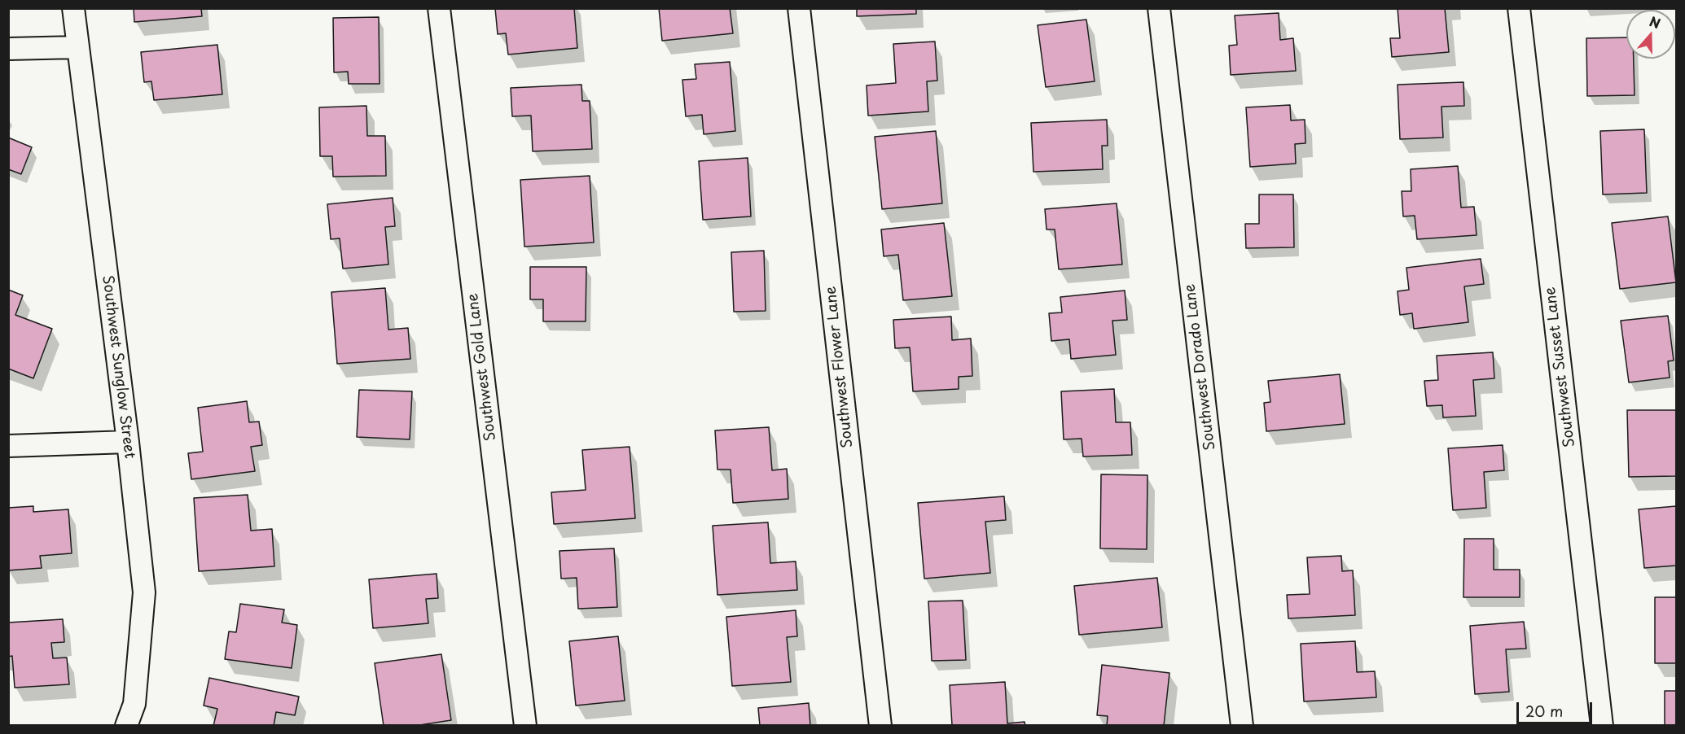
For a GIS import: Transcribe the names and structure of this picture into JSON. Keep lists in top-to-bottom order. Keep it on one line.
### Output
{"streets":{"street":["Southwest Sunglow Street","Southwest Gold Lane","Southwest Flower Lane","Southwest Dorado Lane","Southwest Susset Lane"]},"scale_bar":"20 m","north":"top"}
